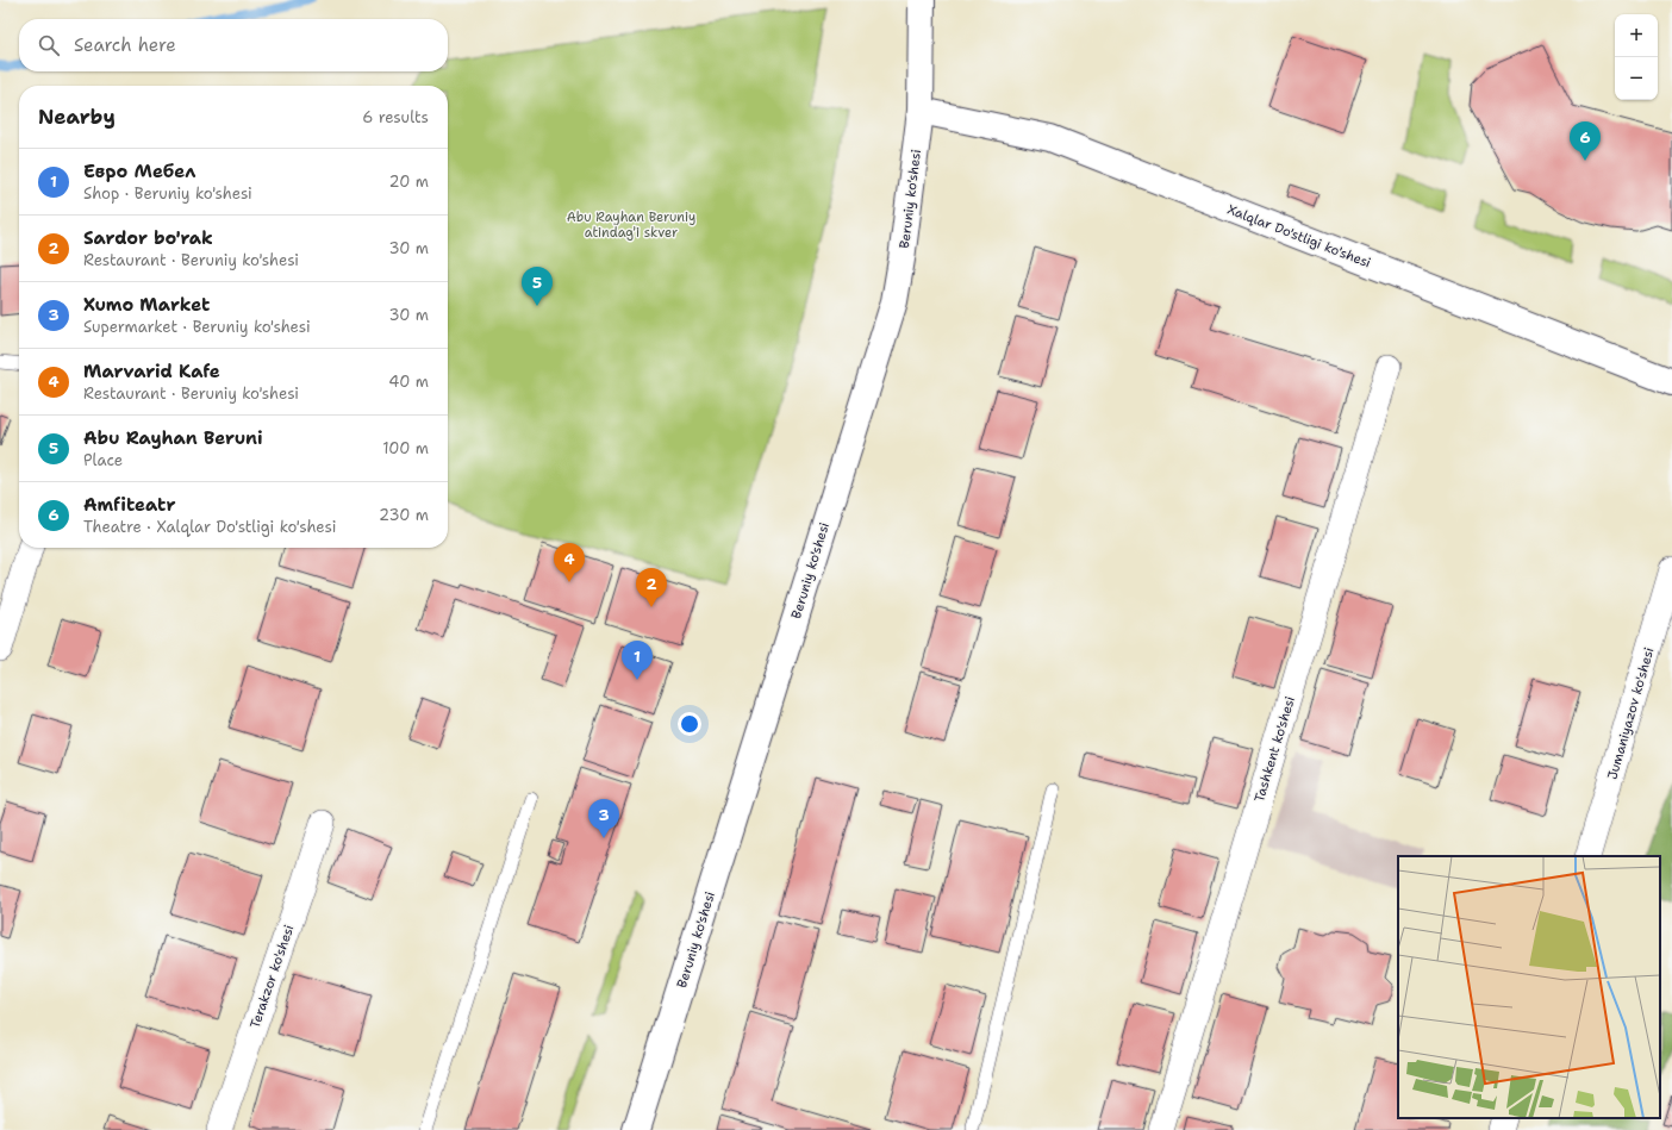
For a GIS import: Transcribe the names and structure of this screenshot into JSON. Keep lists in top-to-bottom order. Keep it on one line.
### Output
{"streets":{"main road":["Beruniy ko'shesi","Xalqlar Do'stligi ko'shesi"],"street":["Jumaniyazov ko'shesi","Tashkent ko'shesi","Terakzor ko'shesi"]},"crossings":[["Beruniy ko'shesi","Xalqlar Do'stligi ko'shesi"]],"parks":["Abu Rayhan Beruniy atindag'i skver"],"page":{"map_buttons":["+","−"],"search":"Search here","heading":["Nearby","6 results"],"pins":["6","5","4","2","1","3"],"list":[{"mark":"1","name":"Евро Мебел","note":"Shop · Beruniy ko'shesi","value":"20 m"},{"mark":"2","name":"Sardor bo'rak","note":"Restaurant · Beruniy ko'shesi","value":"30 m"},{"mark":"3","name":"Xumo Market","note":"Supermarket · Beruniy ko'shesi","value":"30 m"},{"mark":"4","name":"Marvarid Kafe","note":"Restaurant · Beruniy ko'shesi","value":"40 m"},{"mark":"5","name":"Abu Rayhan Beruni","note":"Place","value":"100 m"},{"mark":"6","name":"Amfiteatr","note":"Theatre · Xalqlar Do'stligi ko'shesi","value":"230 m"}]}}
